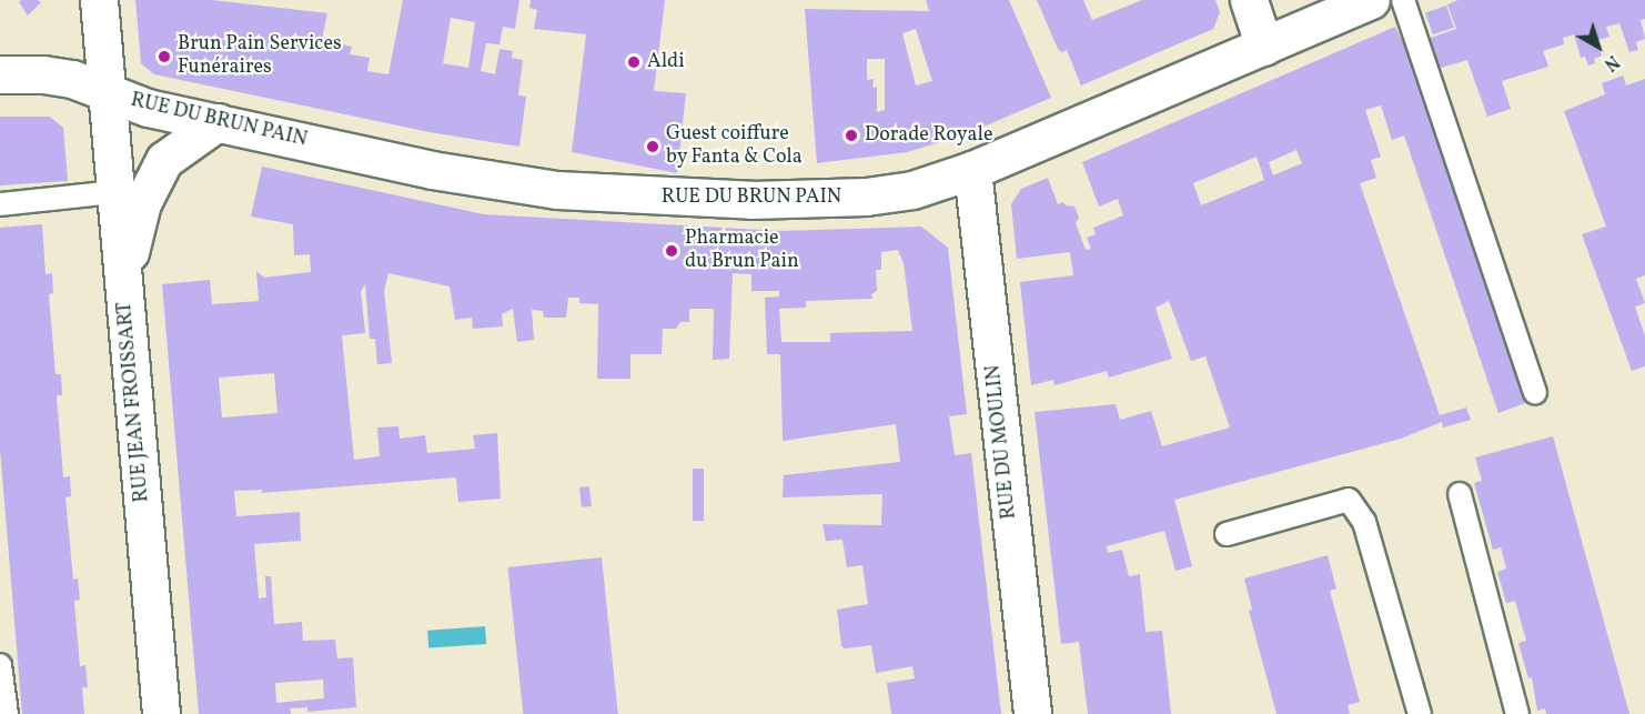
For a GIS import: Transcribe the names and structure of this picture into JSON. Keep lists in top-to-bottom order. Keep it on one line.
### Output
{"streets":{"main road":["RUE DU BRUN PAIN","RUE JEAN FROISSART","RUE DU MOULIN"]},"crossings":[["RUE DU BRUN PAIN","RUE JEAN FROISSART"],["RUE DU BRUN PAIN","RUE DU MOULIN"]],"places":["Brun Pain Services Funéraires","Aldi","Dorade Royale","Guest coiffure by Fanta & Cola","Pharmacie du Brun Pain"],"north":"bottom right"}
